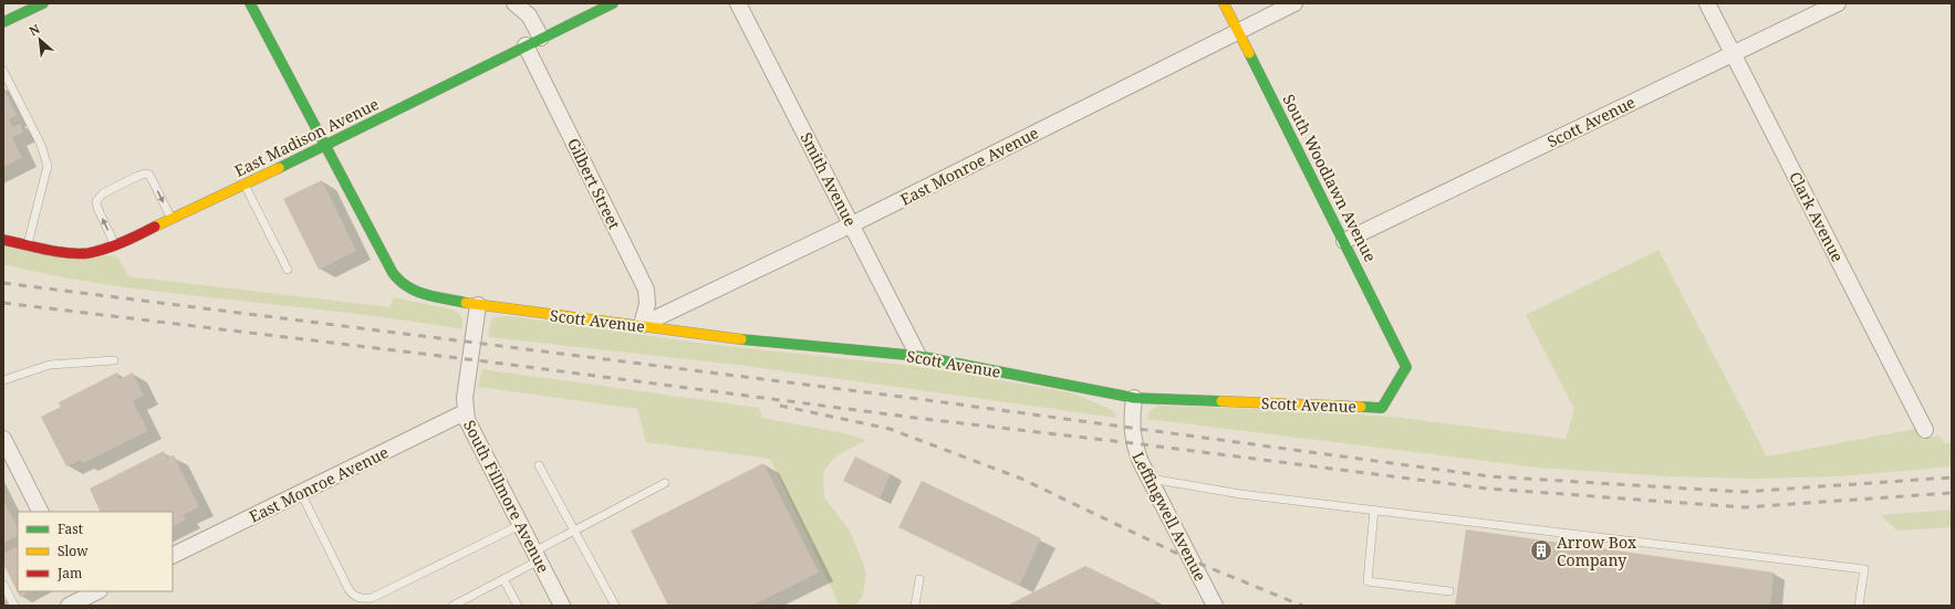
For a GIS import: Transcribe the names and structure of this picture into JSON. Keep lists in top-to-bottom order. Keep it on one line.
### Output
{"streets":{"street":["Scott Avenue","East Madison Avenue","East Monroe Avenue","South Woodlawn Avenue","Smith Avenue","Gilbert Street","Clark Avenue","South Fillmore Avenue","Leffingwell Avenue"]},"crossings":[["Scott Avenue","East Monroe Avenue"],["Scott Avenue","South Woodlawn Avenue"],["Scott Avenue","Smith Avenue"],["Scott Avenue","Gilbert Street"],["Scott Avenue","Clark Avenue"],["Scott Avenue","South Fillmore Avenue"],["Scott Avenue","Leffingwell Avenue"],["East Madison Avenue","Gilbert Street"],["East Monroe Avenue","South Woodlawn Avenue"],["East Monroe Avenue","Smith Avenue"],["East Monroe Avenue","Gilbert Street"],["East Monroe Avenue","South Fillmore Avenue"]],"places":{"building":["Arrow Box Company"]},"legend":["Fast","Slow","Jam"],"north":"top left"}
